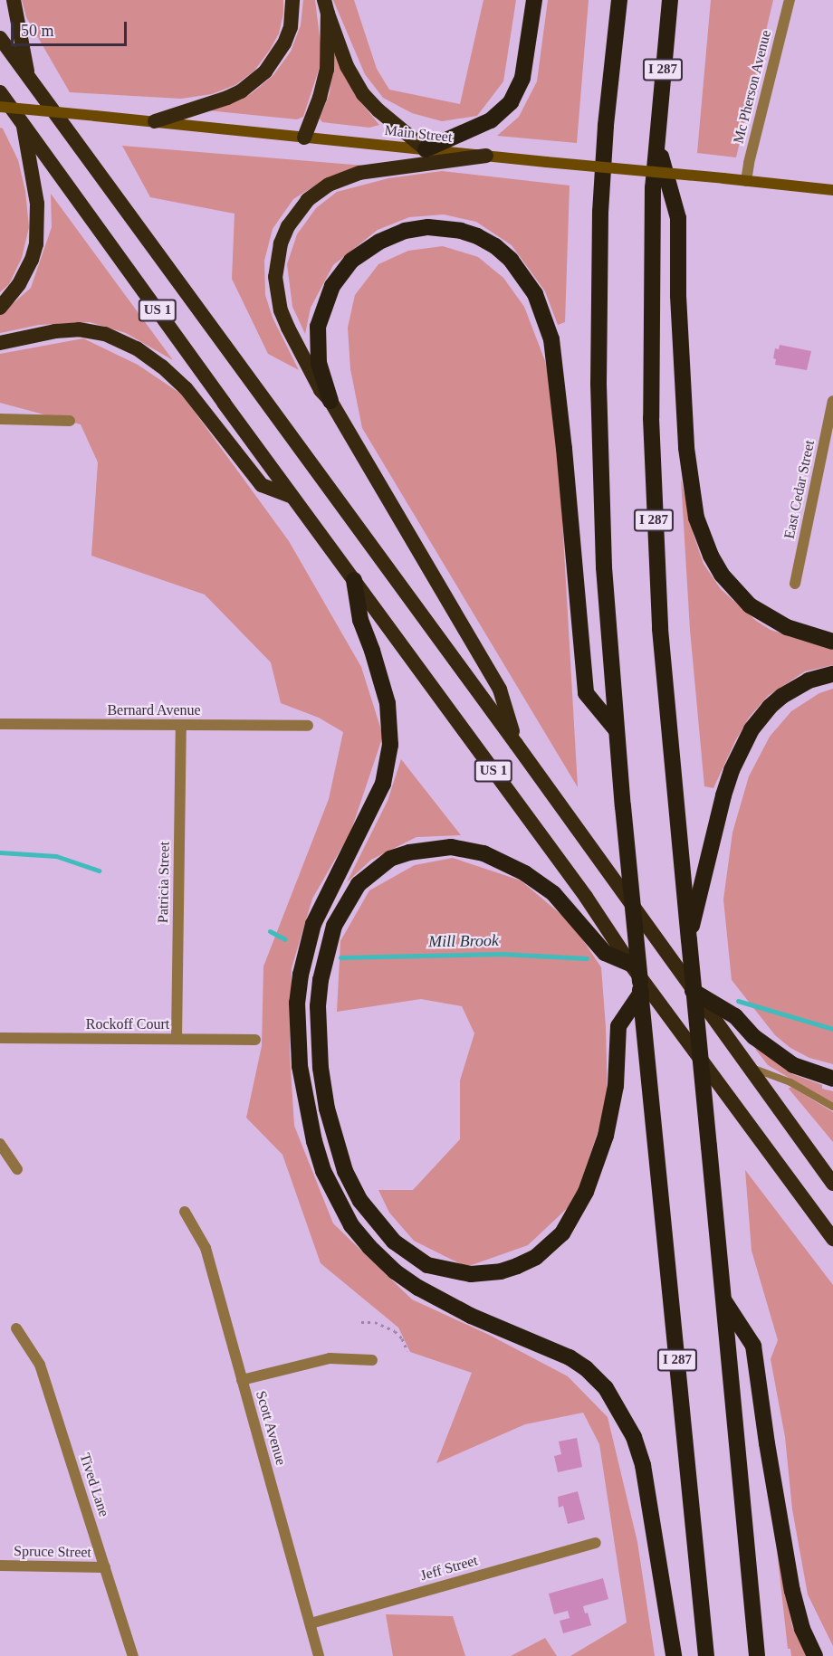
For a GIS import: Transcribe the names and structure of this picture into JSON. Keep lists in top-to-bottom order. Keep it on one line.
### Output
{"streets":{"highway":["I 287","US 1"],"main road":["Main Street"],"street":["Mc Pherson Avenue","East Cedar Street","Bernard Avenue","Patricia Street","Rockoff Court","Scott Avenue","Tived Lane","Spruce Street","Jeff Street"]},"crossings":[["Mc Pherson Avenue","Main Street"],["Bernard Avenue","Patricia Street"],["Patricia Street","Rockoff Court"],["Scott Avenue","Jeff Street"],["Tived Lane","Spruce Street"]],"water":["Mill Brook"],"scale_bar":"50 m"}
